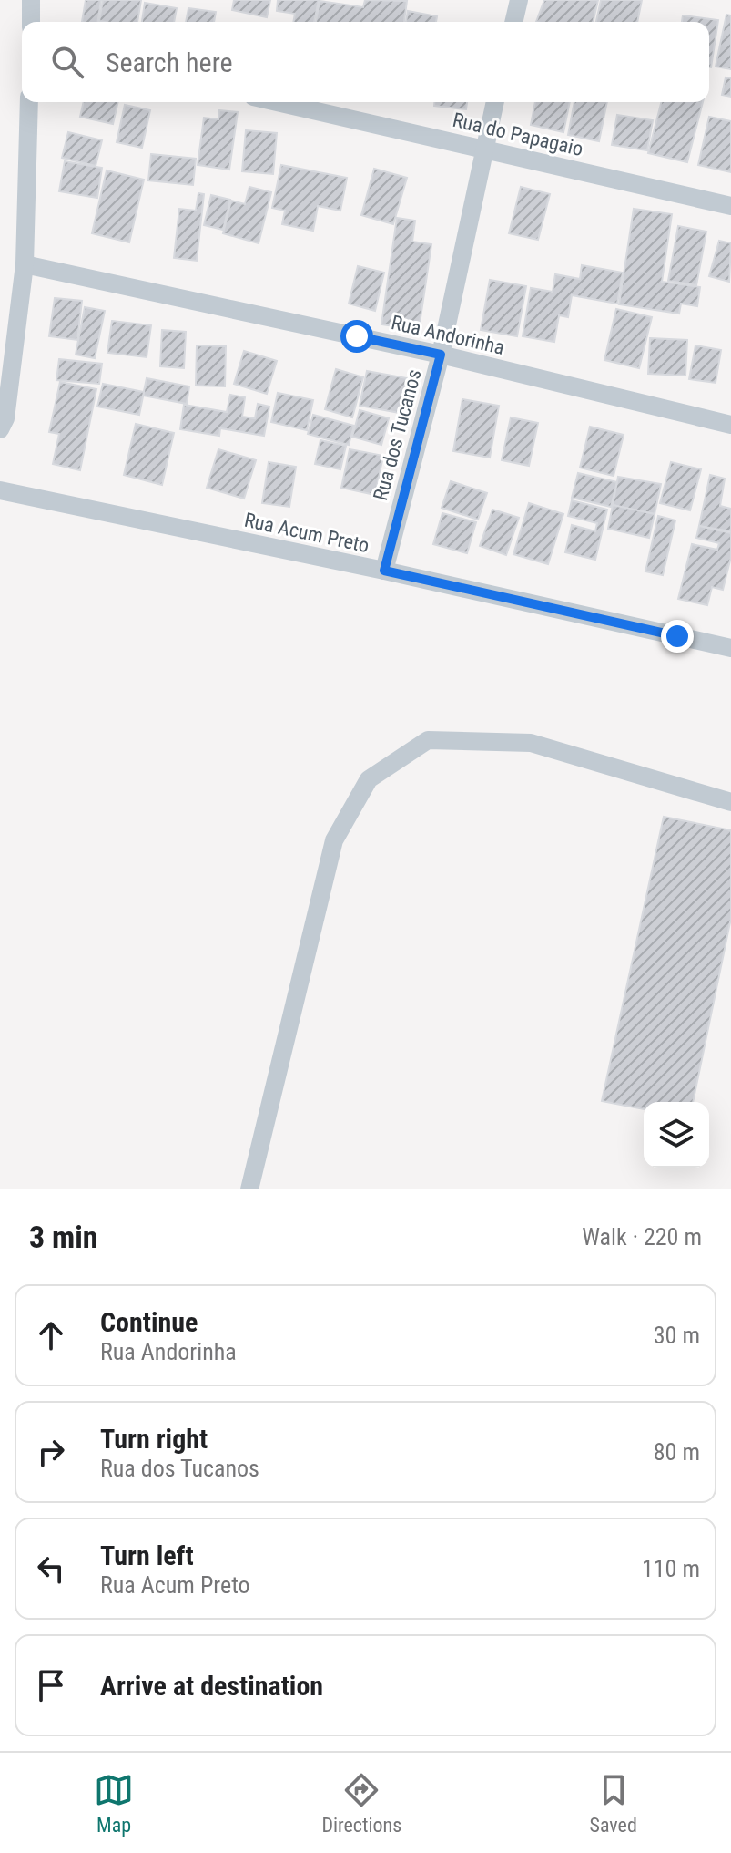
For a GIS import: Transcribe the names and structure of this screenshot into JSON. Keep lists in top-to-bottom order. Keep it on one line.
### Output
{"streets":{"street":["Rua do Papagaio","Rua Andorinha","Rua dos Tucanos","Rua Acum Preto"]},"crossings":[["Rua do Papagaio","Rua dos Tucanos"],["Rua Andorinha","Rua dos Tucanos"],["Rua dos Tucanos","Rua Acum Preto"]],"page":{"search":"Search here","heading":["3 min","Walk · 220 m"],"list":[["Continue","Rua Andorinha","30 m"],["Turn right","Rua dos Tucanos","80 m"],["Turn left","Rua Acum Preto","110 m"],"Arrive at destination"],"nav":["Map","Directions","Saved"]}}
